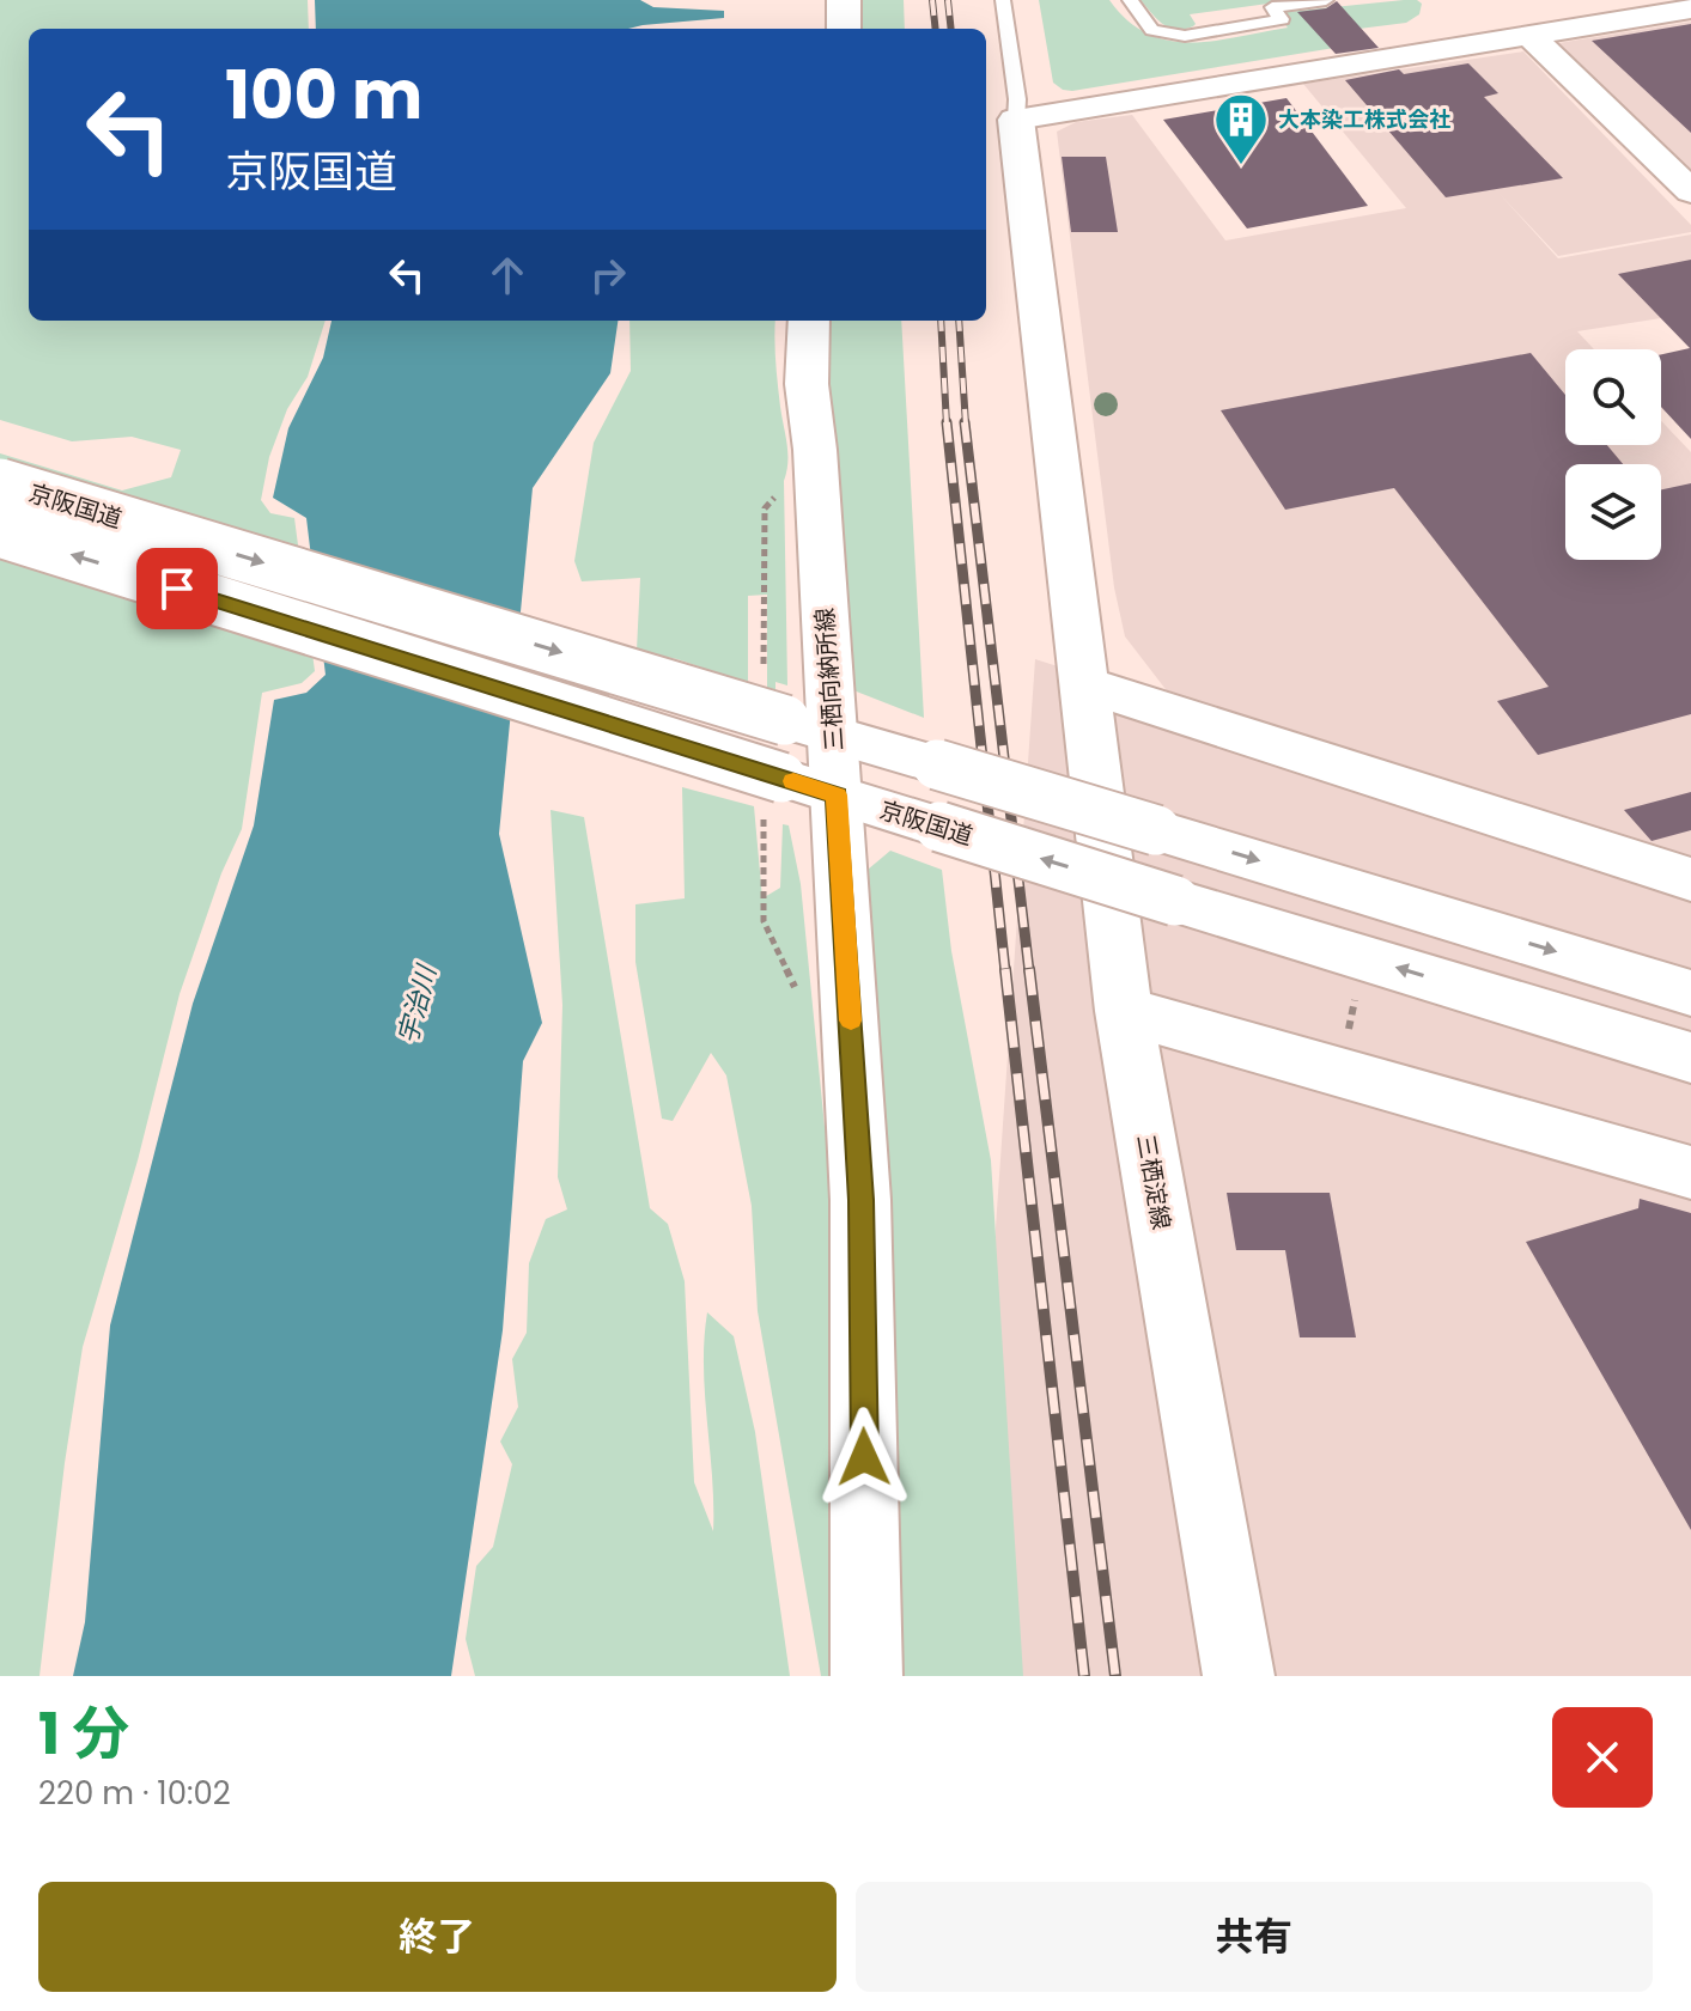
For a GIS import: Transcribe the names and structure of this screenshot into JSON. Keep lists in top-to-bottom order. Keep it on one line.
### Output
{"streets":{"main road":["京阪国道","三栖向納所線","三栖淀線"]},"crossings":[["京阪国道","三栖向納所線"]],"water":["宇治川"],"places":{"building":["大本染工株式会社"]},"page":{"turn":["100 m","京阪国道"],"heading":["1 分","220 m · 10:02"],"buttons":["終了","共有"]}}
